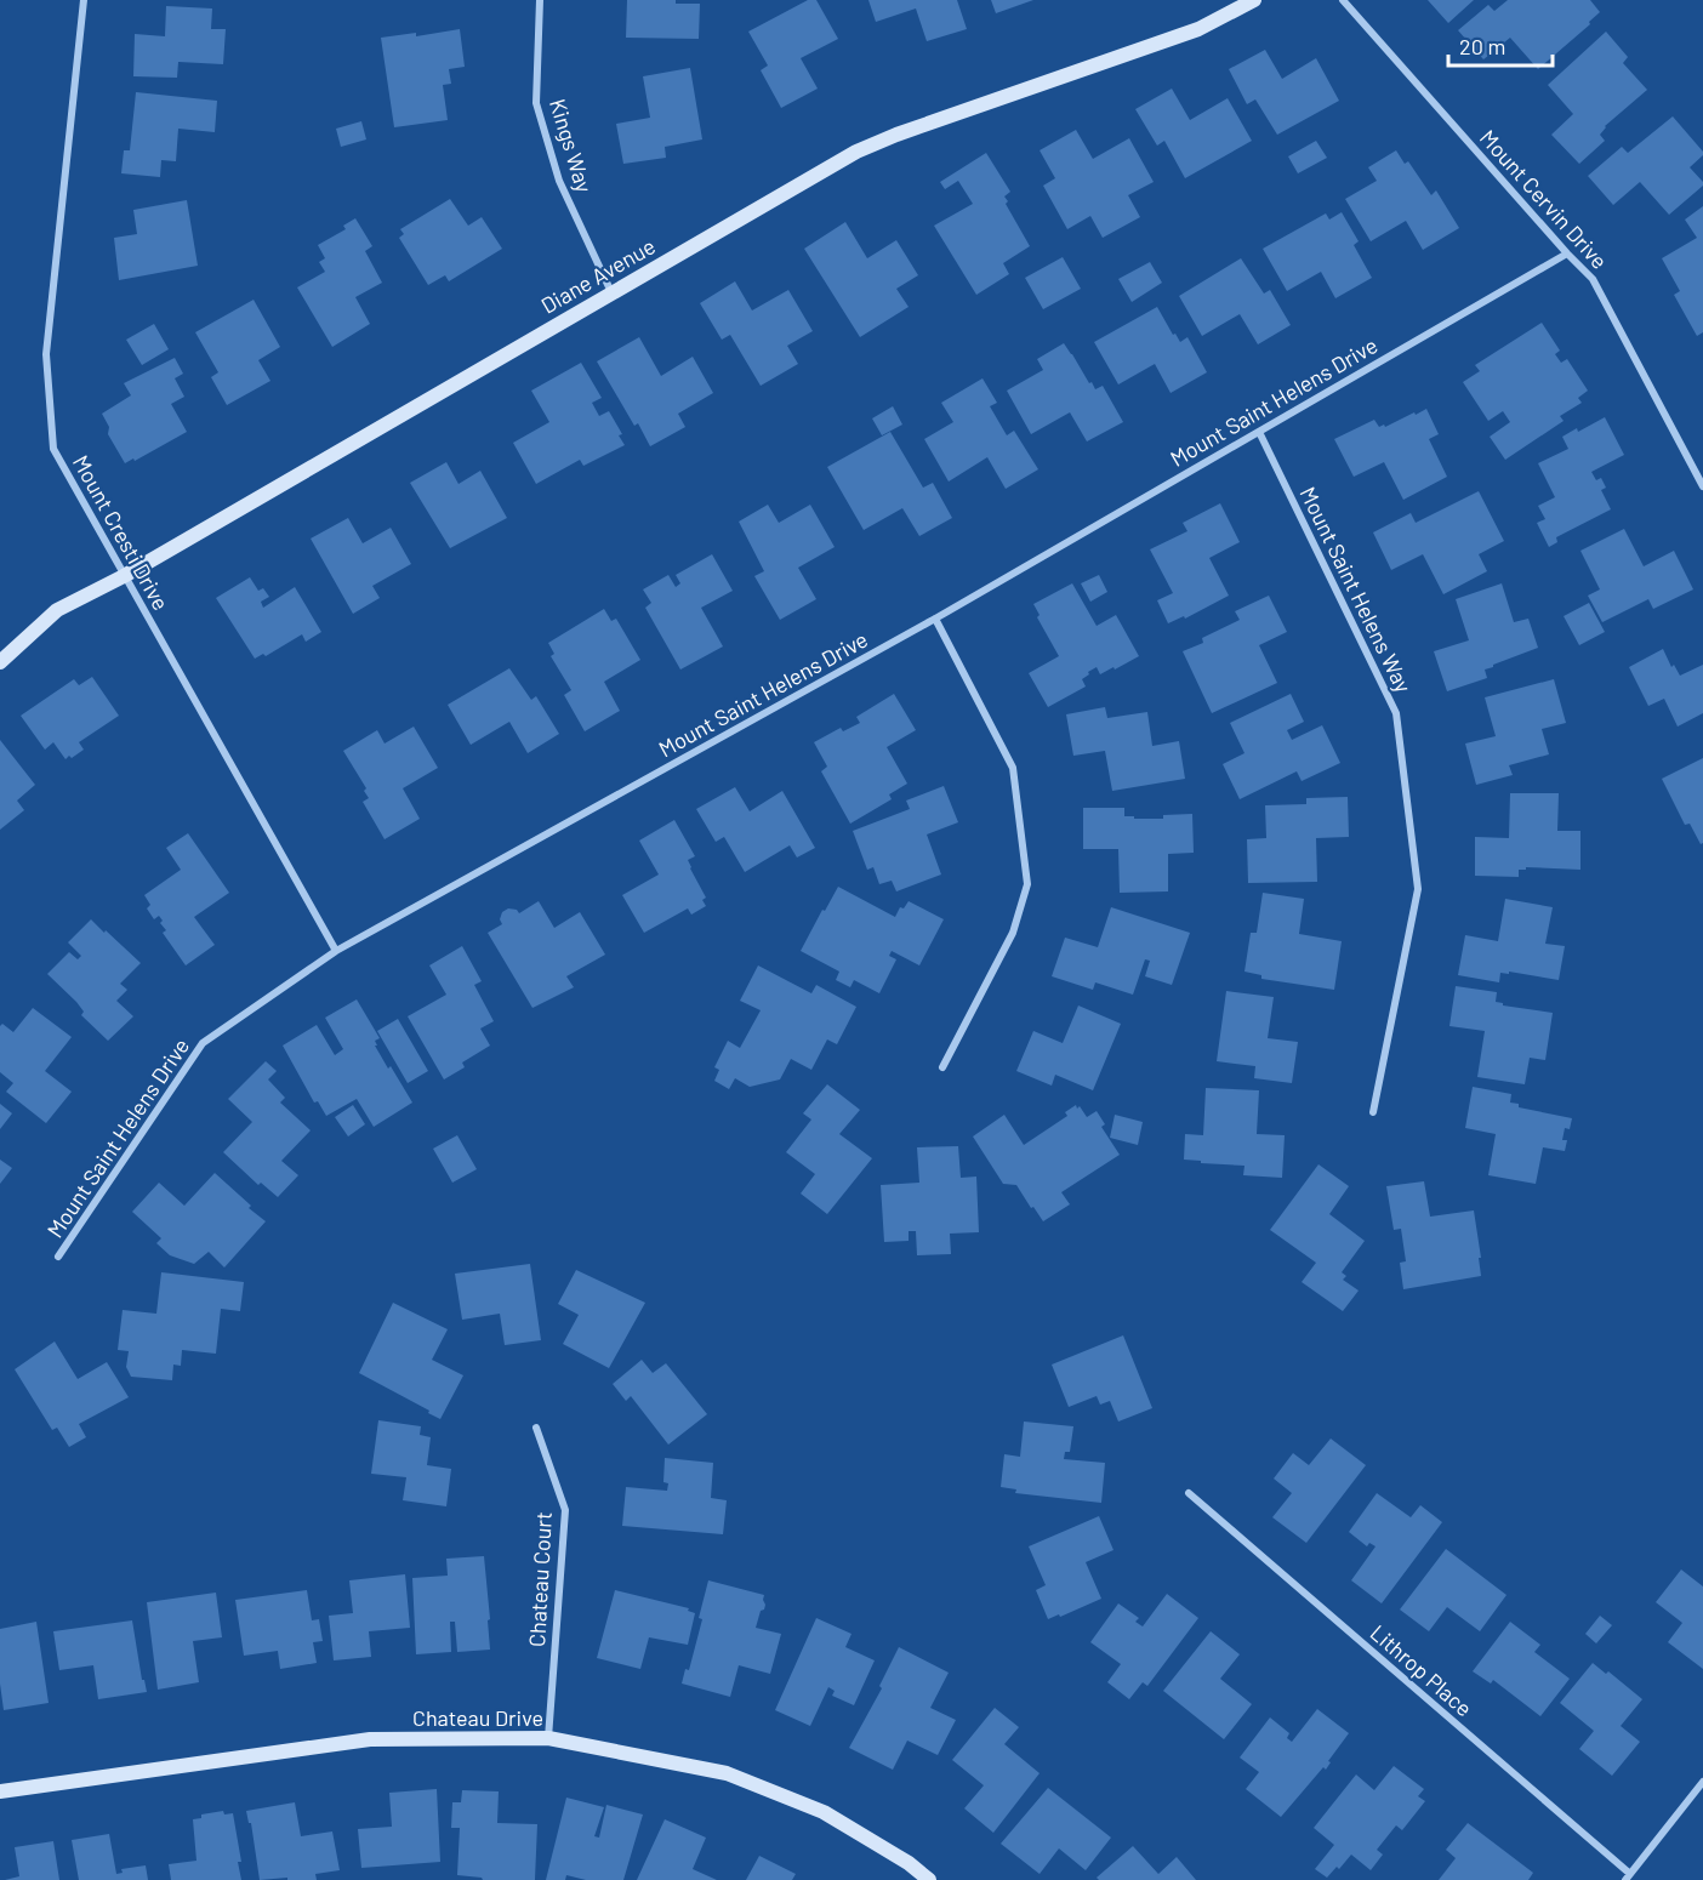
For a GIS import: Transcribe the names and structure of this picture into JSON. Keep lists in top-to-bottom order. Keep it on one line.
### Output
{"streets":{"street":["Kings Way","Mount Cervin Drive","Diane Avenue","Mount Saint Helens Drive","Mount Cresti Drive","Mount Saint Helens Way","Chateau Court","Lithrop Place","Chateau Drive"]},"crossings":[["Kings Way","Diane Avenue"],["Mount Cervin Drive","Mount Saint Helens Drive"],["Diane Avenue","Mount Cresti Drive"],["Mount Saint Helens Drive","Mount Cresti Drive"],["Mount Saint Helens Drive","Mount Saint Helens Way"],["Chateau Court","Chateau Drive"]],"scale_bar":"20 m"}
